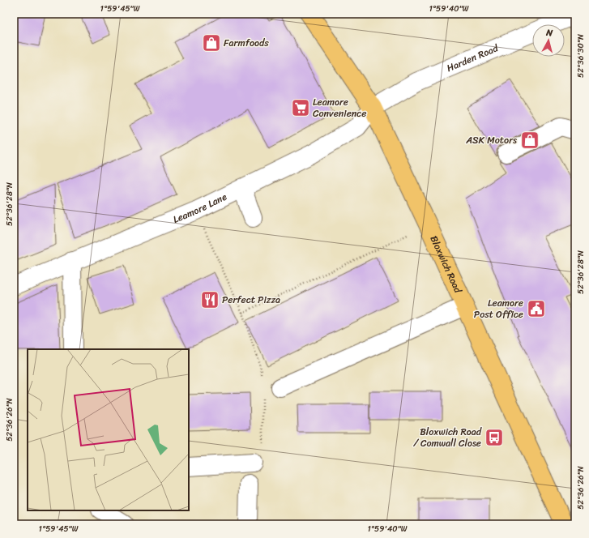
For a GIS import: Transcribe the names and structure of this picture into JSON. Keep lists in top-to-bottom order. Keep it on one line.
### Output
{"streets":{"main road":["Bloxwich Road"],"street":["Harden Road","Leamore Lane"]},"crossings":[["Harden Road","Leamore Lane"],["Harden Road","Bloxwich Road"],["Leamore Lane","Bloxwich Road"]],"places":{"shop":["Farmfoods","ASK Motors"],"supermarket":["Leamore Convenience"],"restaurant":["Perfect Pizza"],"public building":["Leamore Post Office"],"bus stop":["Bloxwich Road / Comwall Close"]},"north":"top","coordinates":["1°59'45\"W","1°59'40\"W","52°36'30\"N","52°36'28\"N","52°36'26\"N"]}
